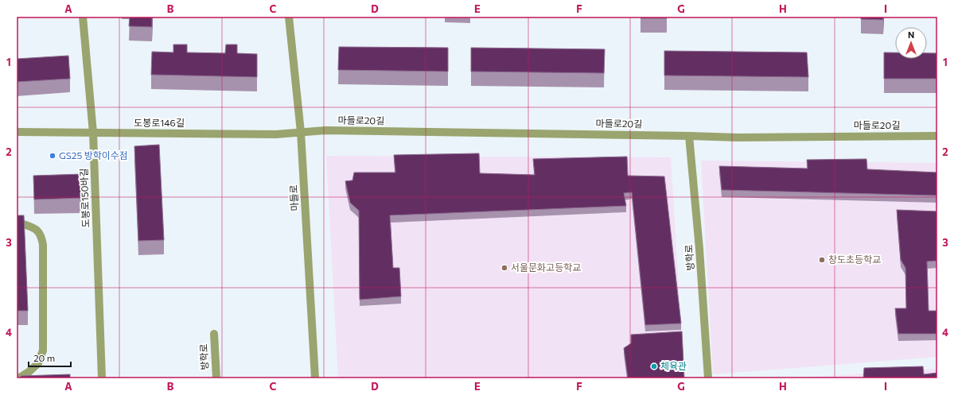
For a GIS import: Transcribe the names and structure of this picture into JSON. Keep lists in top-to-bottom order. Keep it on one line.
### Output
{"streets":{"street":["마들로20길","도봉로146길","도봉로150바길","마들로","방학로"]},"crossings":[["마들로20길","도봉로146길"],["마들로20길","마들로"],["마들로20길","방학로"],["도봉로146길","도봉로150바길"],["도봉로146길","마들로"]],"places":["GS25 방학이수점","창도초등학교","서울문화고등학교","체육관"],"scale_bar":"20 m","north":"top","grid":{"columns":["A","B","C","D","E","F","G","H","I"],"rows":["1","2","3","4"]}}
